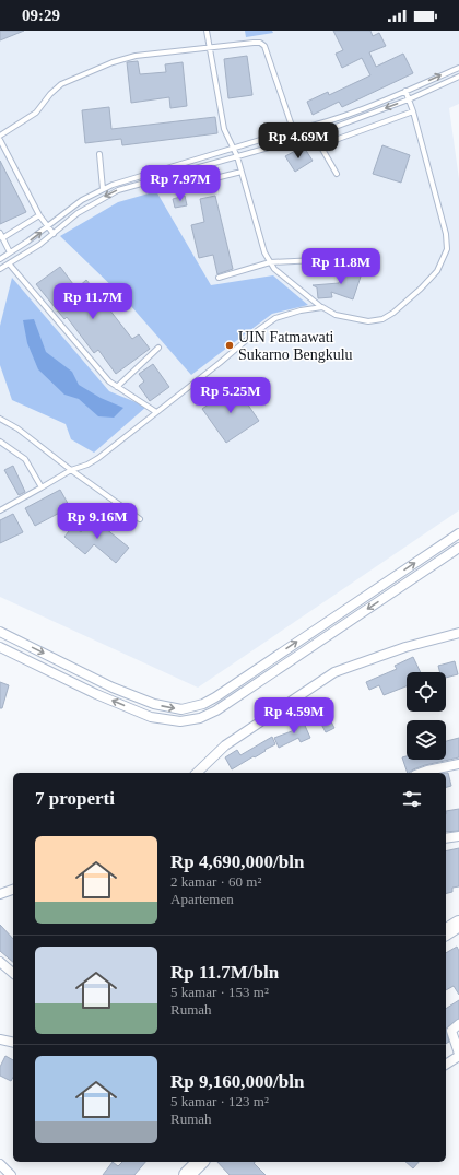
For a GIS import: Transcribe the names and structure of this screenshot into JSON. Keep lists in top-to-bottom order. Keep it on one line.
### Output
{"places":["UIN Fatmawati Sukarno Bengkulu"],"page":{"status":"09:29","price":["Rp 4.69M","Rp 7.97M","Rp 11.8M","Rp 11.7M","Rp 5.25M","Rp 9.16M","Rp 4.59M"],"heading":"7 properti","list":[{"name":"Rp 4,690,000/bln","note":"2 kamar · 60 m² · Apartemen"},{"name":"Rp 11.7M/bln","note":"5 kamar · 153 m² · Rumah"},{"name":"Rp 9,160,000/bln","note":"5 kamar · 123 m² · Rumah"}]}}
